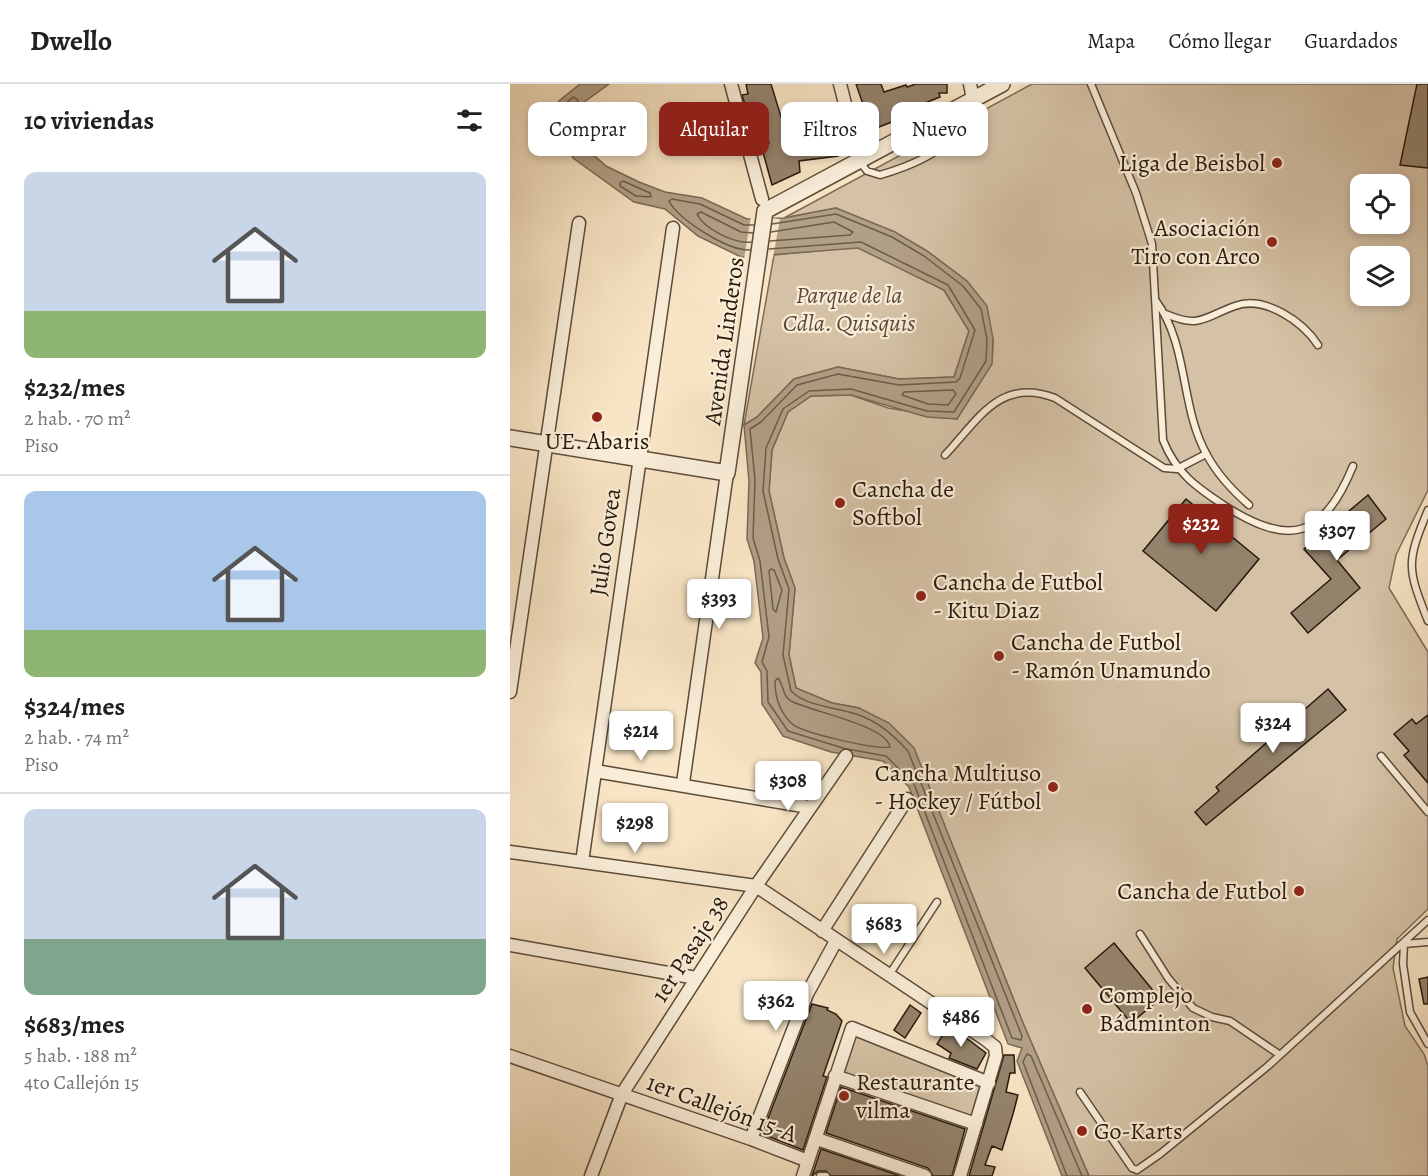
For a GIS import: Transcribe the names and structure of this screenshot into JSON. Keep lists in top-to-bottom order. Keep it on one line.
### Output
{"streets":{"street":["Avenida Linderos","Julio Govea","1er Pasaje 38","1er Callejón 15-A"]},"crossings":[["1er Pasaje 38","1er Callejón 15-A"]],"parks":["Parque de la Cdla. Quisquis"],"places":["Liga de Beisbol","Asociación Tiro con Arco","UE. Abaris","Cancha de Softbol","Cancha de Futbol - Kitu Diaz","Cancha de Futbol - Ramón Unamundo","Cancha Multiuso - Hockey / Fútbol","Cancha de Futbol","Complejo Bádminton","Restaurante vilma","Go-Karts"],"page":{"header":"Dwello","nav":["Mapa","Cómo llegar","Guardados"],"heading":"10 viviendas","chip":["Comprar","Alquilar","Filtros","Nuevo"],"list":[{"name":"$232/mes","note":"2 hab. · 70 m² · Piso"},{"name":"$324/mes","note":"2 hab. · 74 m² · Piso"},{"name":"$683/mes","note":"5 hab. · 188 m² · 4to Callejón 15"}],"price":["$232","$307","$393","$324","$214","$308","$298","$683","$362","$486"]}}
